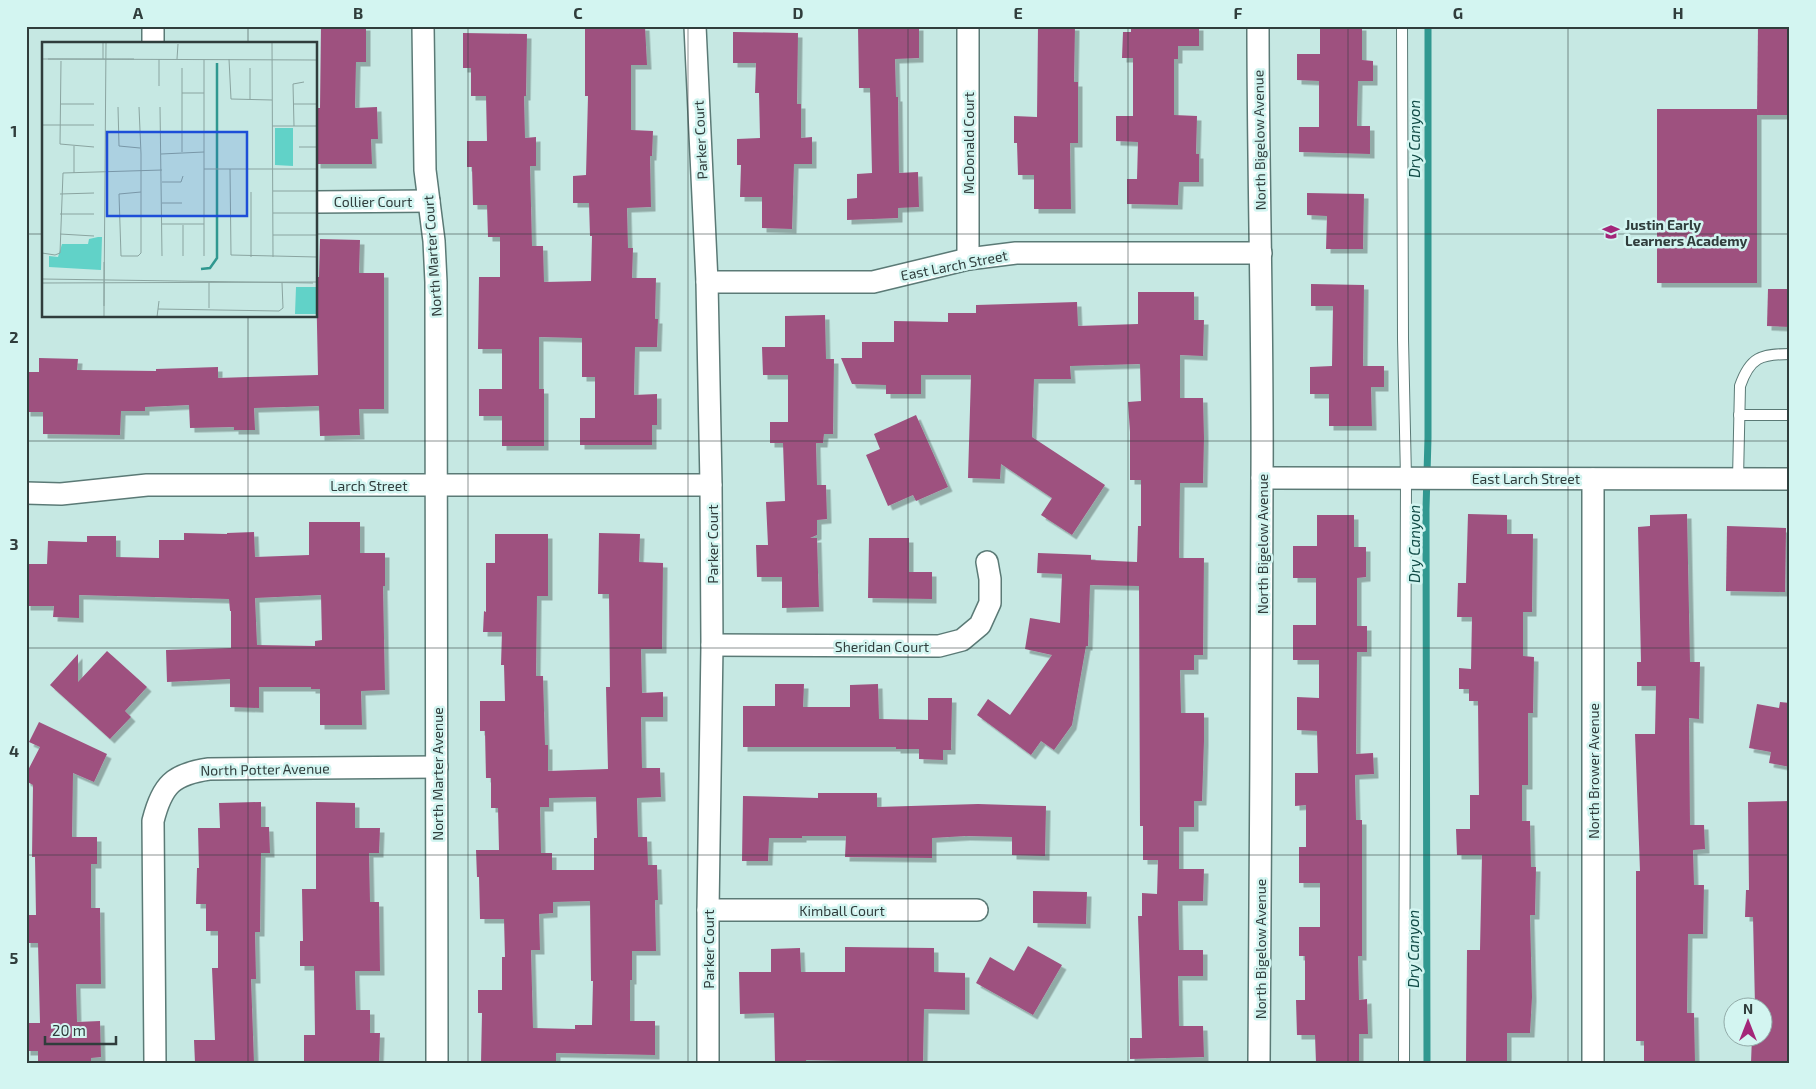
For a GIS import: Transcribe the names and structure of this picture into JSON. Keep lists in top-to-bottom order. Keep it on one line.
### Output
{"streets":{"street":["Parker Court","North Bigelow Avenue","McDonald Court","Collier Court","North Marter Court","East Larch Street","Larch Street","Sheridan Court","North Potter Avenue","North Brower Avenue","North Marter Avenue","Kimball Court"]},"crossings":[["Parker Court","East Larch Street"],["Parker Court","Larch Street"],["Parker Court","Sheridan Court"],["Parker Court","Kimball Court"],["North Bigelow Avenue","East Larch Street"],["McDonald Court","East Larch Street"],["Collier Court","North Marter Court"],["North Marter Court","Larch Street"],["North Marter Court","North Marter Avenue"],["East Larch Street","North Brower Avenue"],["Larch Street","North Marter Avenue"],["North Potter Avenue","North Marter Avenue"]],"water":["Dry Canyon"],"places":{"school or university":["Justin Early Learners Academy"]},"scale_bar":"20 m","north":"top","grid":{"columns":["A","B","C","D","E","F","G","H"],"rows":["1","2","3","4","5"]}}
